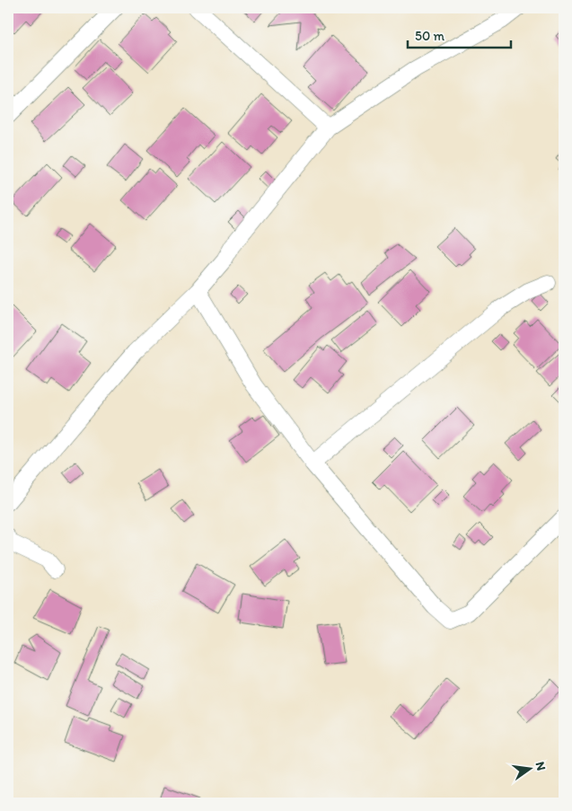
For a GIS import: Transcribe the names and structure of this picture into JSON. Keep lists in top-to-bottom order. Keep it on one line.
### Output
{"scale_bar":"50 m","north":"right"}
